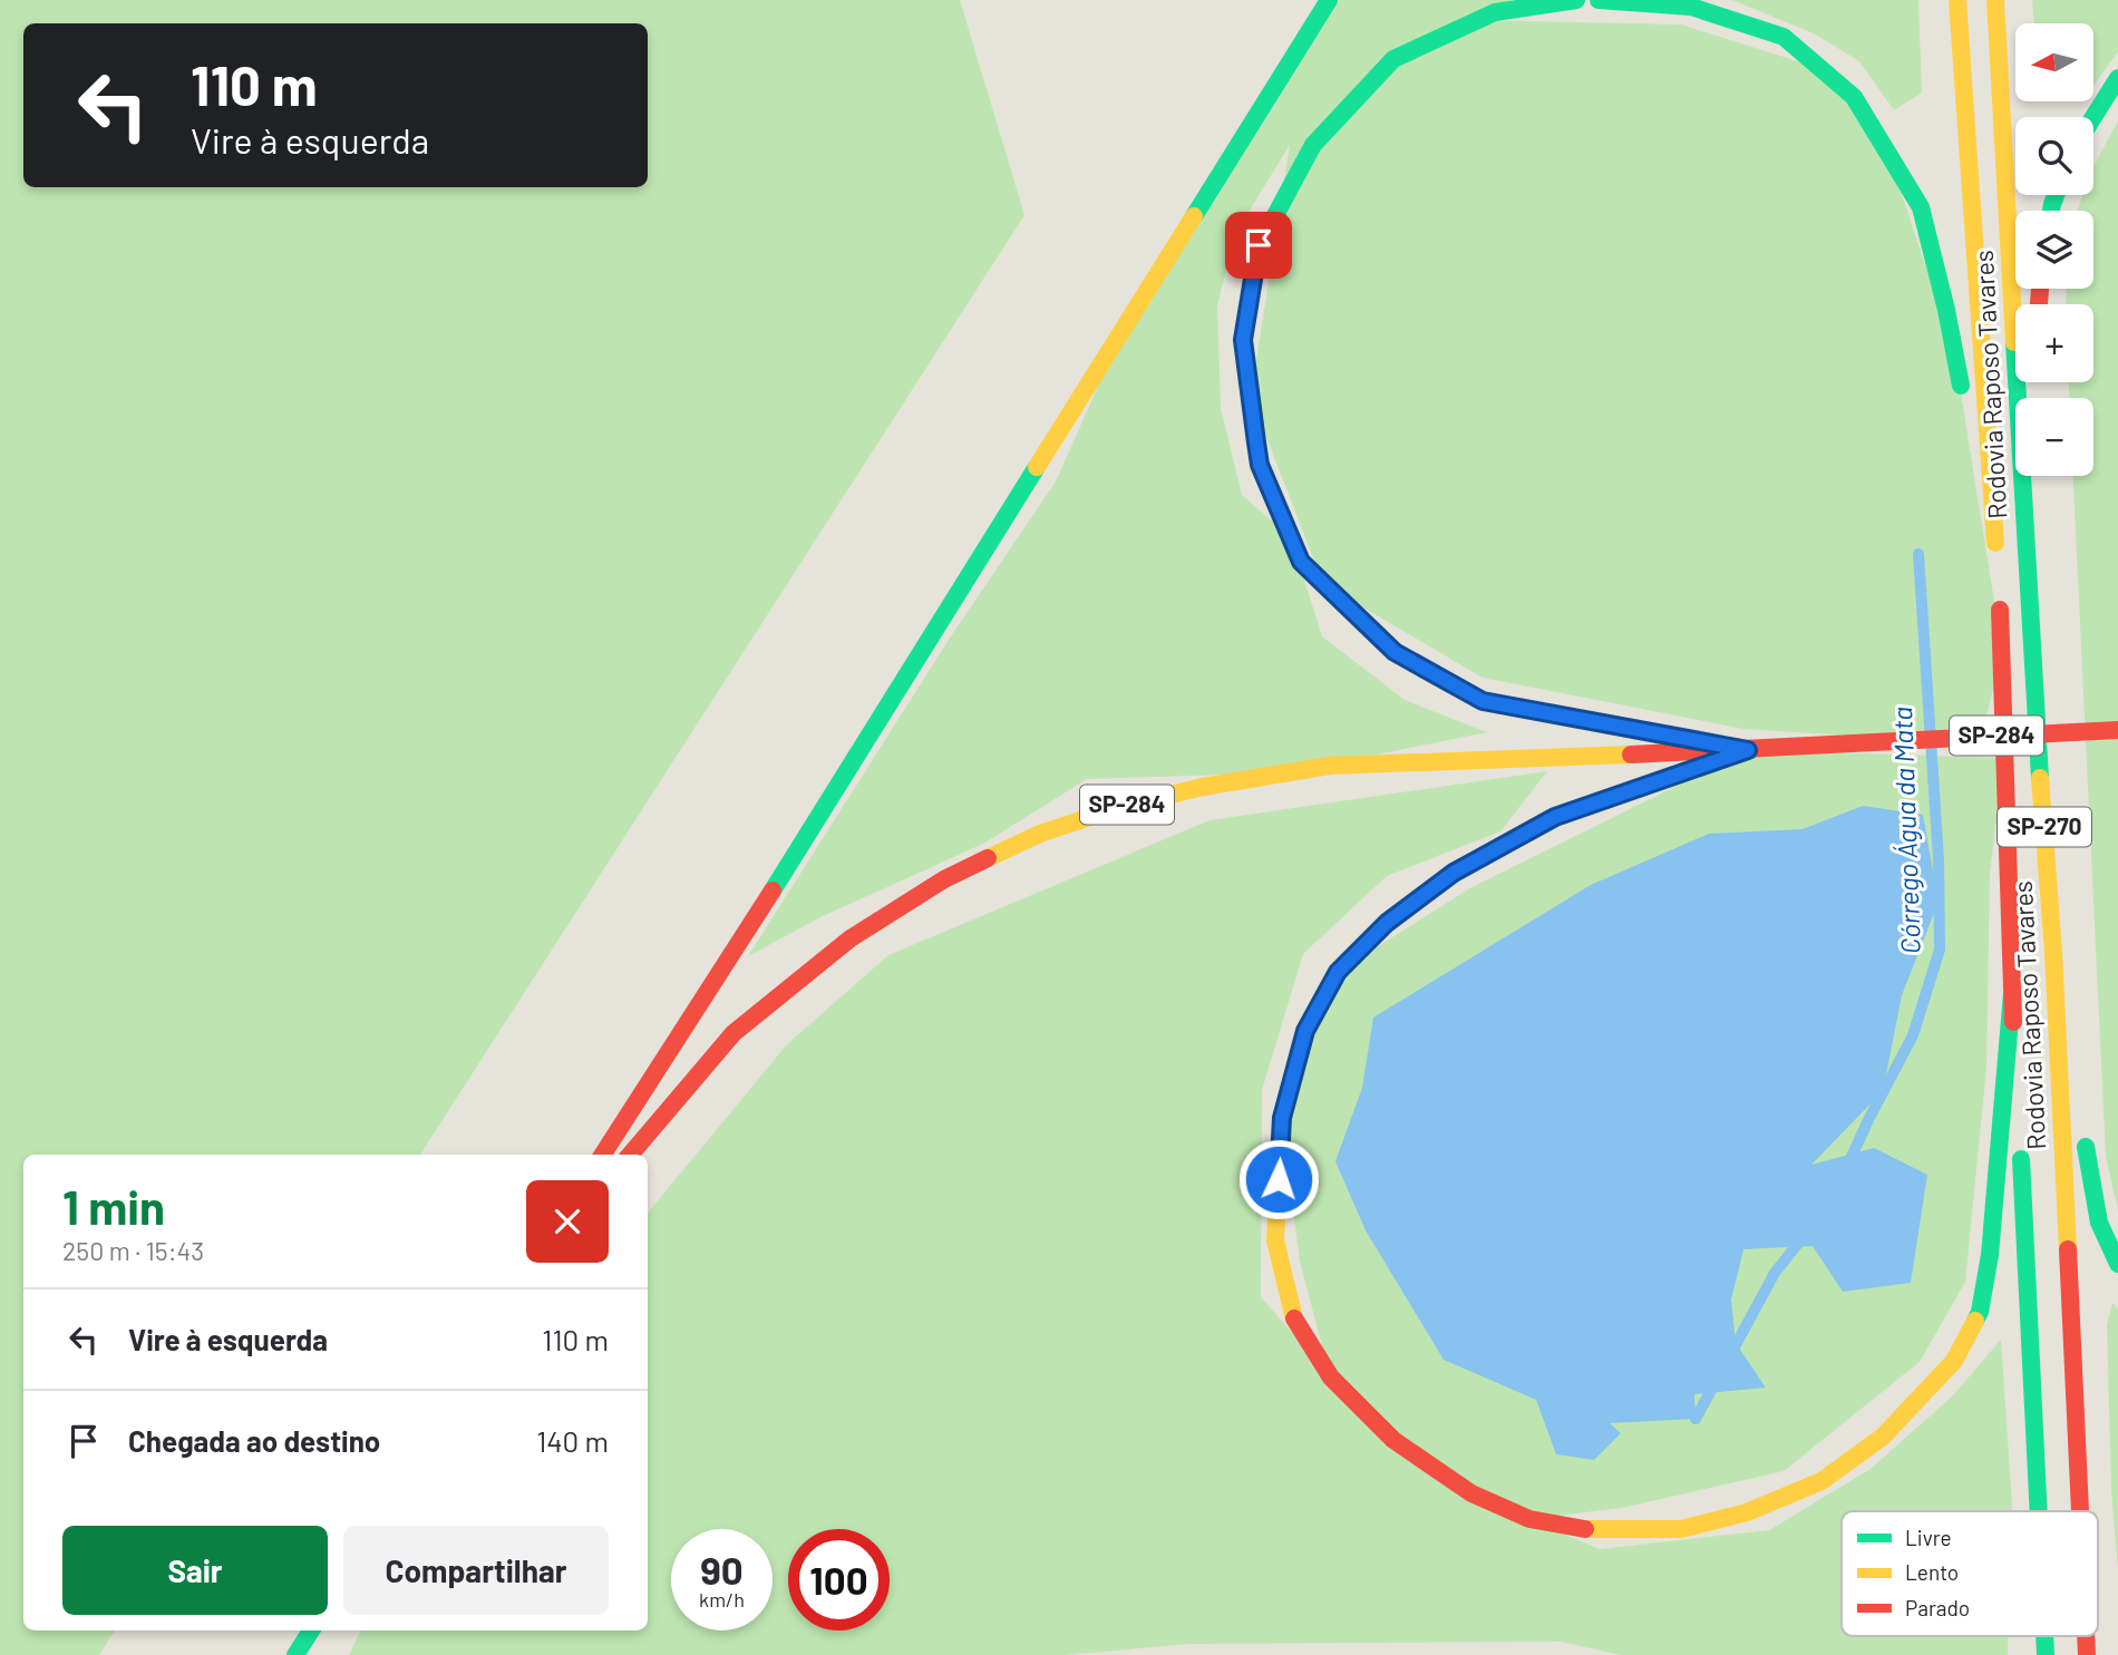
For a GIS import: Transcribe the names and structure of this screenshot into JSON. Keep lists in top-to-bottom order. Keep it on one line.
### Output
{"streets":{"main road":["Rodovia Raposo Tavares","SP-284","SP-270"]},"water":["Córrego Água da Mata"],"legend":["Livre","Lento","Parado"],"north":"left","page":{"map_buttons":["+","−"],"turn":["110 m","Vire à esquerda"],"heading":["1 min","250 m · 15:43"],"list":[{"name":"Vire à esquerda","value":"110 m"},{"name":"Chegada ao destino","value":"140 m"}],"buttons":["Sair","Compartilhar"],"speed":"90 km/h","limit":"100"}}
